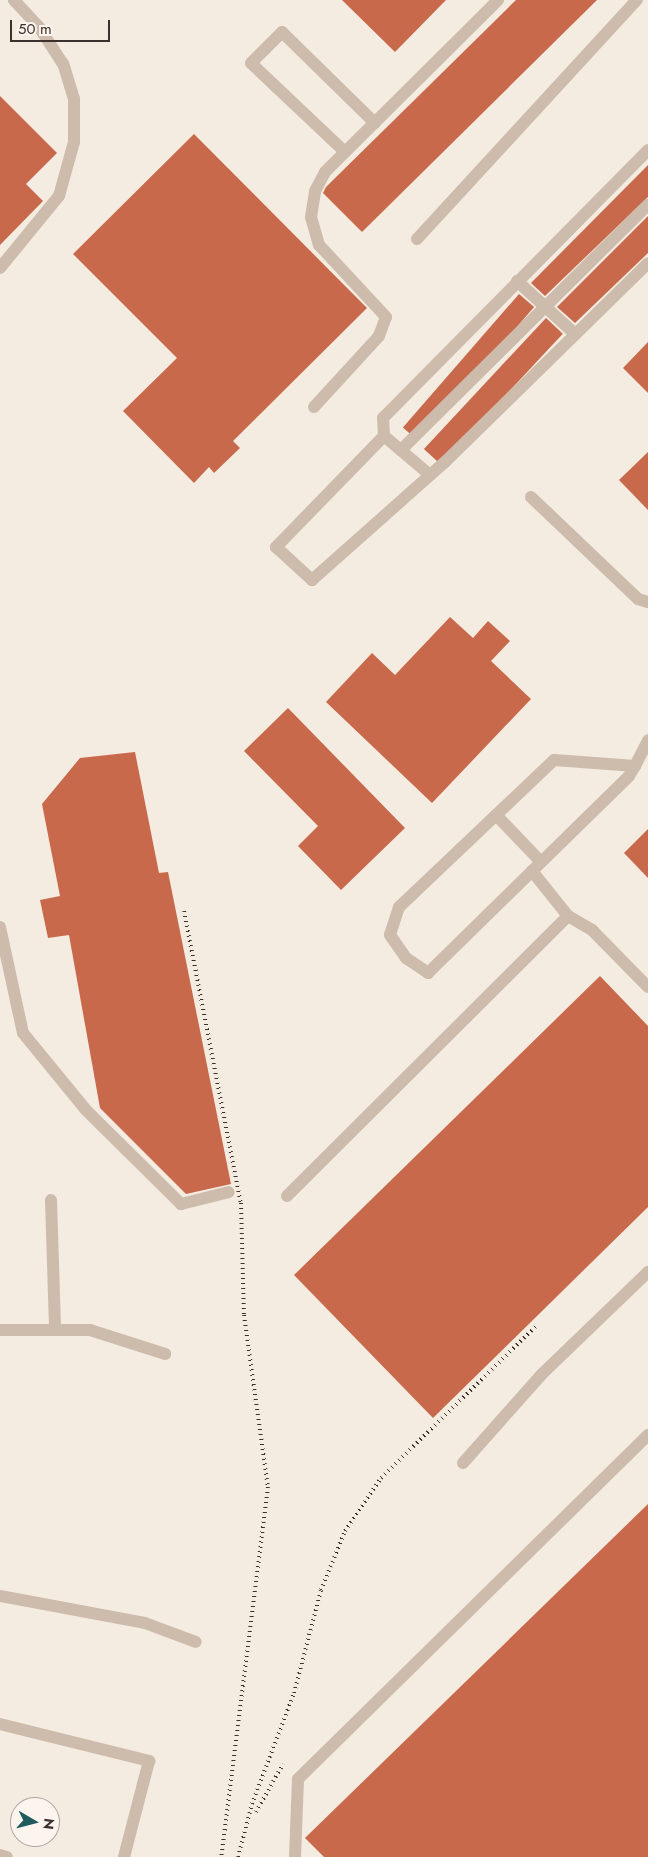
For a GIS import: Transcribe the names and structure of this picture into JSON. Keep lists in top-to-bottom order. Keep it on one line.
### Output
{"scale_bar":"50 m","north":"right"}
